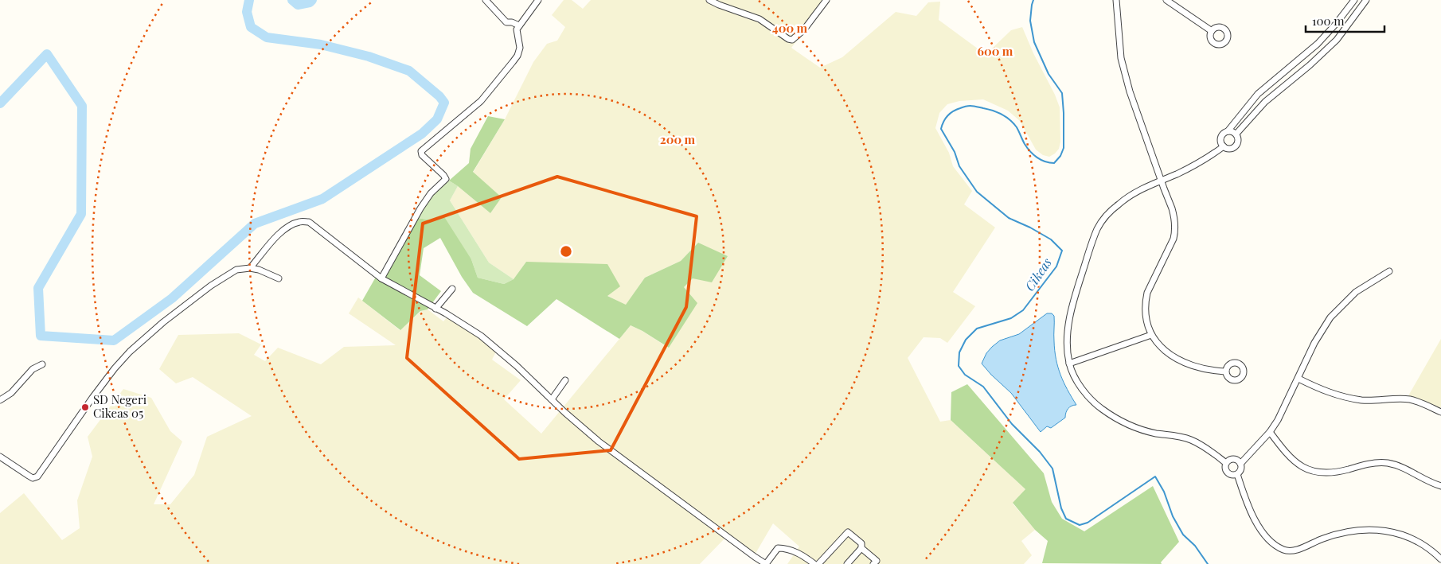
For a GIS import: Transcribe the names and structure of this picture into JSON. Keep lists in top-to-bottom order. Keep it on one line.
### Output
{"water":["Cikeas"],"places":["SD Negeri Cikeas 05"],"scale_bar":"100 m","rings":["400 m","600 m","200 m"]}
